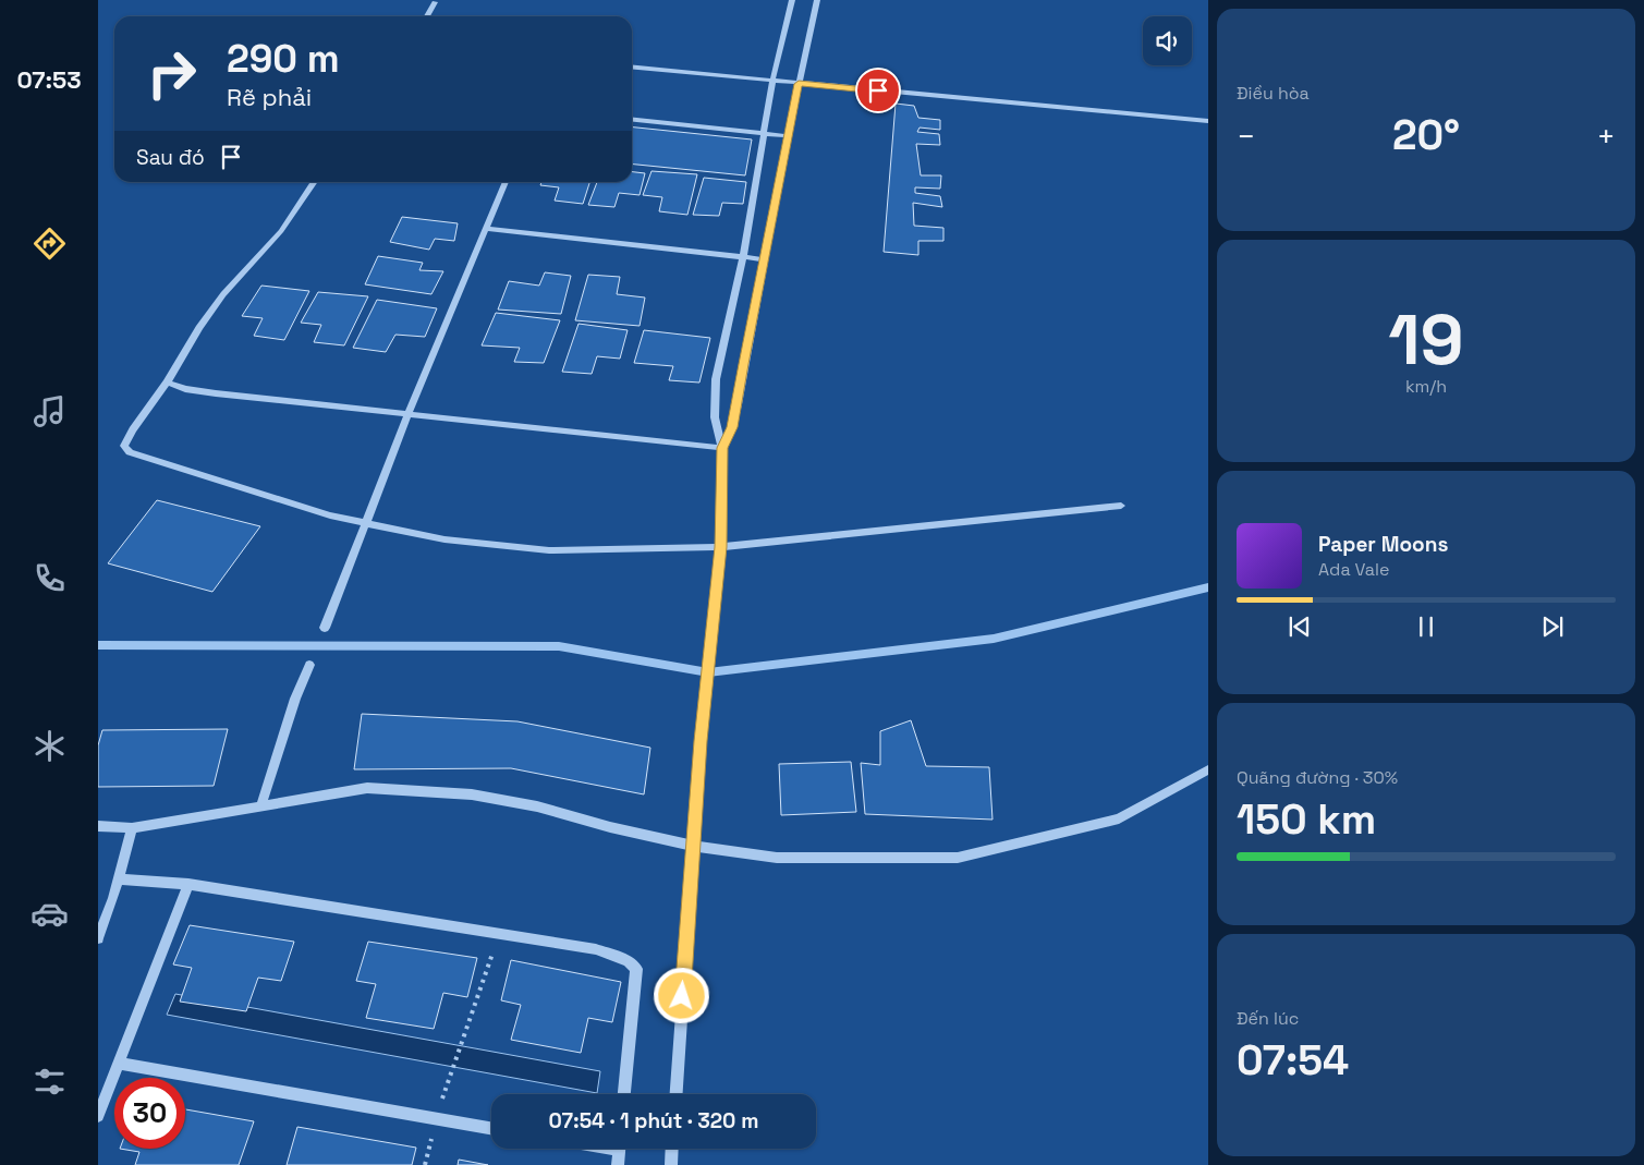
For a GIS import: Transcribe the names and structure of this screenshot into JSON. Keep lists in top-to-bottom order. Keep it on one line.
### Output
{"page":{"tabs":"07:53","tile":["Điều hòa",["19","km/h"],["Quãng đường · 30%","150 km"],["Đến lúc","07:54"]],"turn":["290 m","Rẽ phải"],"heat":["−","20°","+"],"then":"Sau đó","song":["Paper Moons","Ada Vale"],"limit":"30","trip":"07:54 · 1 phút · 320 m"}}
